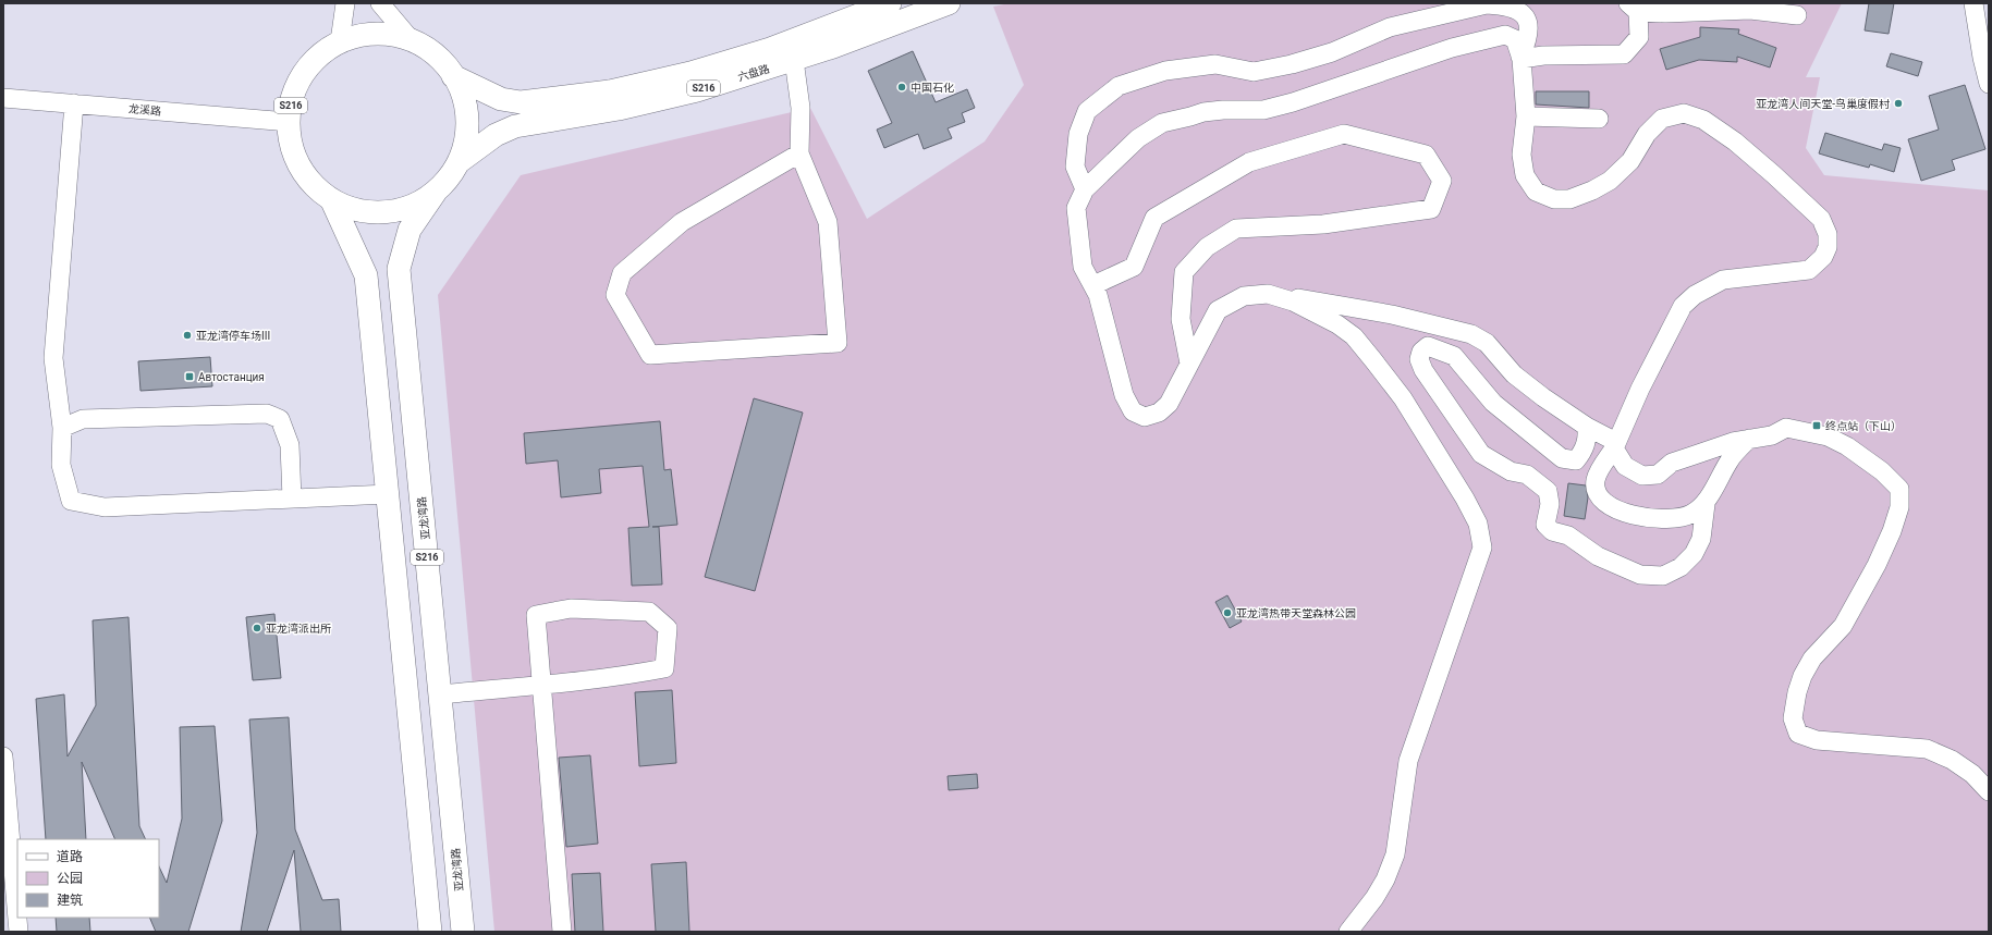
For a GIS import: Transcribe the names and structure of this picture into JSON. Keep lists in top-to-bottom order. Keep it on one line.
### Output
{"streets":{"main road":["六盘路","S216","亚龙湾路"],"street":["龙溪路"]},"crossings":[["六盘路","S216"],["S216","龙溪路"],["S216","亚龙湾路"]],"places":{"other":["中国石化","亚龙湾人间天堂-鸟巢度假村","亚龙湾停车场III","亚龙湾热带天堂森林公园","亚龙湾派出所"],"transit":["Автостанция","终点站（下山）"]},"legend":["道路","公园","建筑"]}
